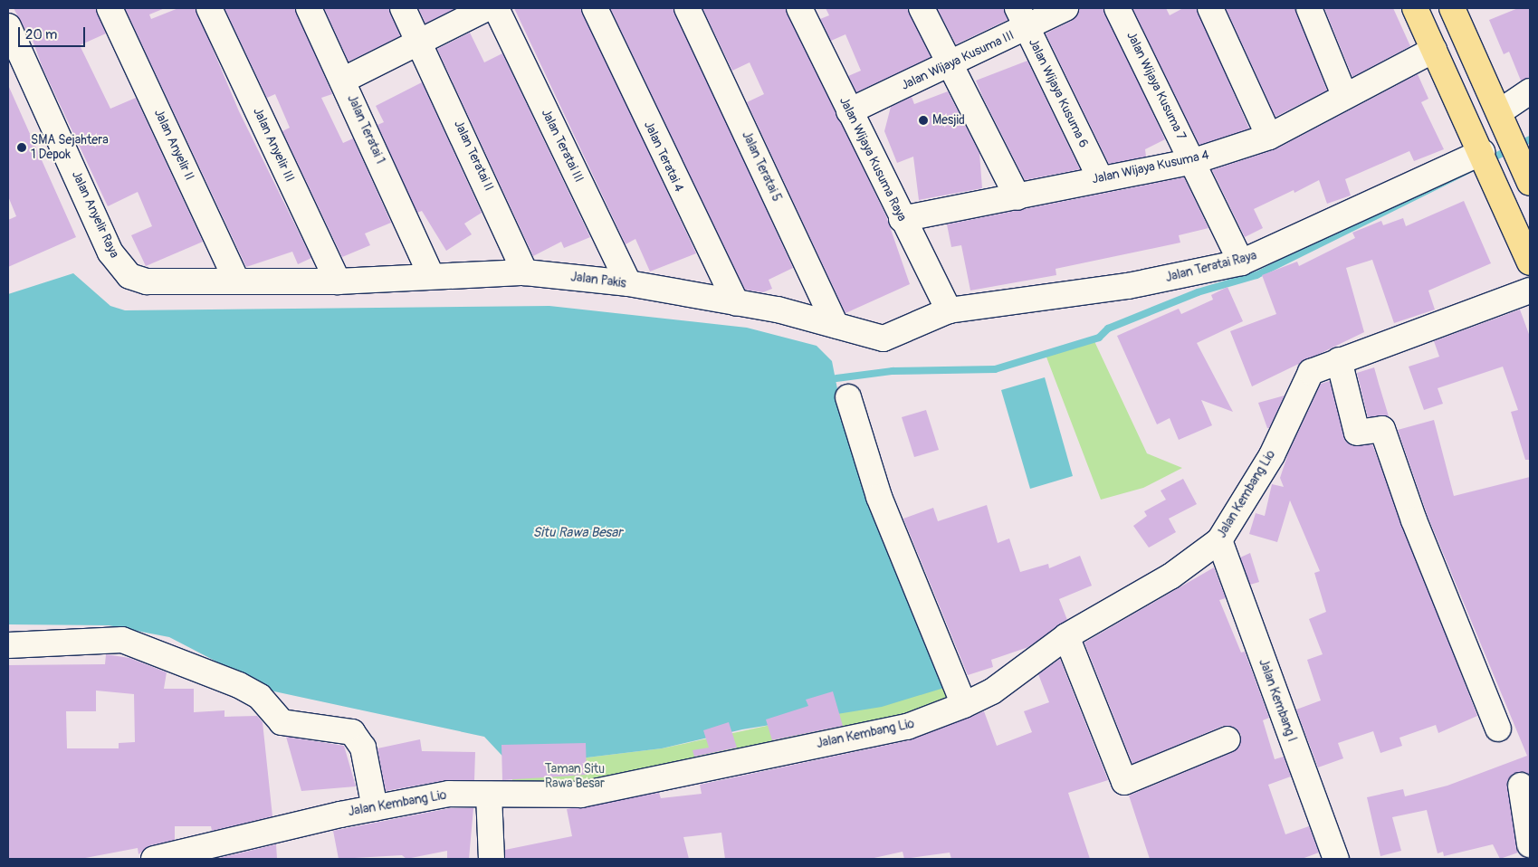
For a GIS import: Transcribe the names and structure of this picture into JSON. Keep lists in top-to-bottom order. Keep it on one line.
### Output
{"streets":{"street":["Jalan Wijaya Kusuma III","Jalan Wijaya Kusuma 7","Jalan Wijaya Kusuma 6","Jalan Teratai 1","Jalan Anyelir II","Jalan Anyelir III","Jalan Teratai III","Jalan Teratai II","Jalan Teratai 4","Jalan Wijaya Kusuma Raya","Jalan Teratai 5","Jalan Wijaya Kusuma 4","Jalan Anyelir Raya","Jalan Teratai Raya","Jalan Pakis","Jalan Kembang Lio","Jalan Kembang I"]},"crossings":[["Jalan Wijaya Kusuma III","Jalan Wijaya Kusuma 6"],["Jalan Wijaya Kusuma III","Jalan Wijaya Kusuma Raya"],["Jalan Wijaya Kusuma 7","Jalan Wijaya Kusuma 4"],["Jalan Wijaya Kusuma 7","Jalan Teratai Raya"],["Jalan Wijaya Kusuma 6","Jalan Wijaya Kusuma 4"],["Jalan Teratai 1","Jalan Teratai II"],["Jalan Teratai 1","Jalan Pakis"],["Jalan Anyelir II","Jalan Anyelir Raya"],["Jalan Anyelir II","Jalan Pakis"],["Jalan Anyelir III","Jalan Pakis"],["Jalan Teratai III","Jalan Pakis"],["Jalan Teratai II","Jalan Pakis"],["Jalan Teratai 4","Jalan Pakis"],["Jalan Wijaya Kusuma Raya","Jalan Wijaya Kusuma 4"],["Jalan Wijaya Kusuma Raya","Jalan Teratai Raya"],["Jalan Wijaya Kusuma Raya","Jalan Pakis"],["Jalan Teratai 5","Jalan Pakis"],["Jalan Anyelir Raya","Jalan Pakis"],["Jalan Teratai Raya","Jalan Pakis"],["Jalan Kembang Lio","Jalan Kembang I"]],"water":["Situ Rawa Besar"],"parks":["Taman Situ Rawa Besar"],"places":["Mesjid","SMA Sejahtera 1 Depok"],"scale_bar":"20 m"}
